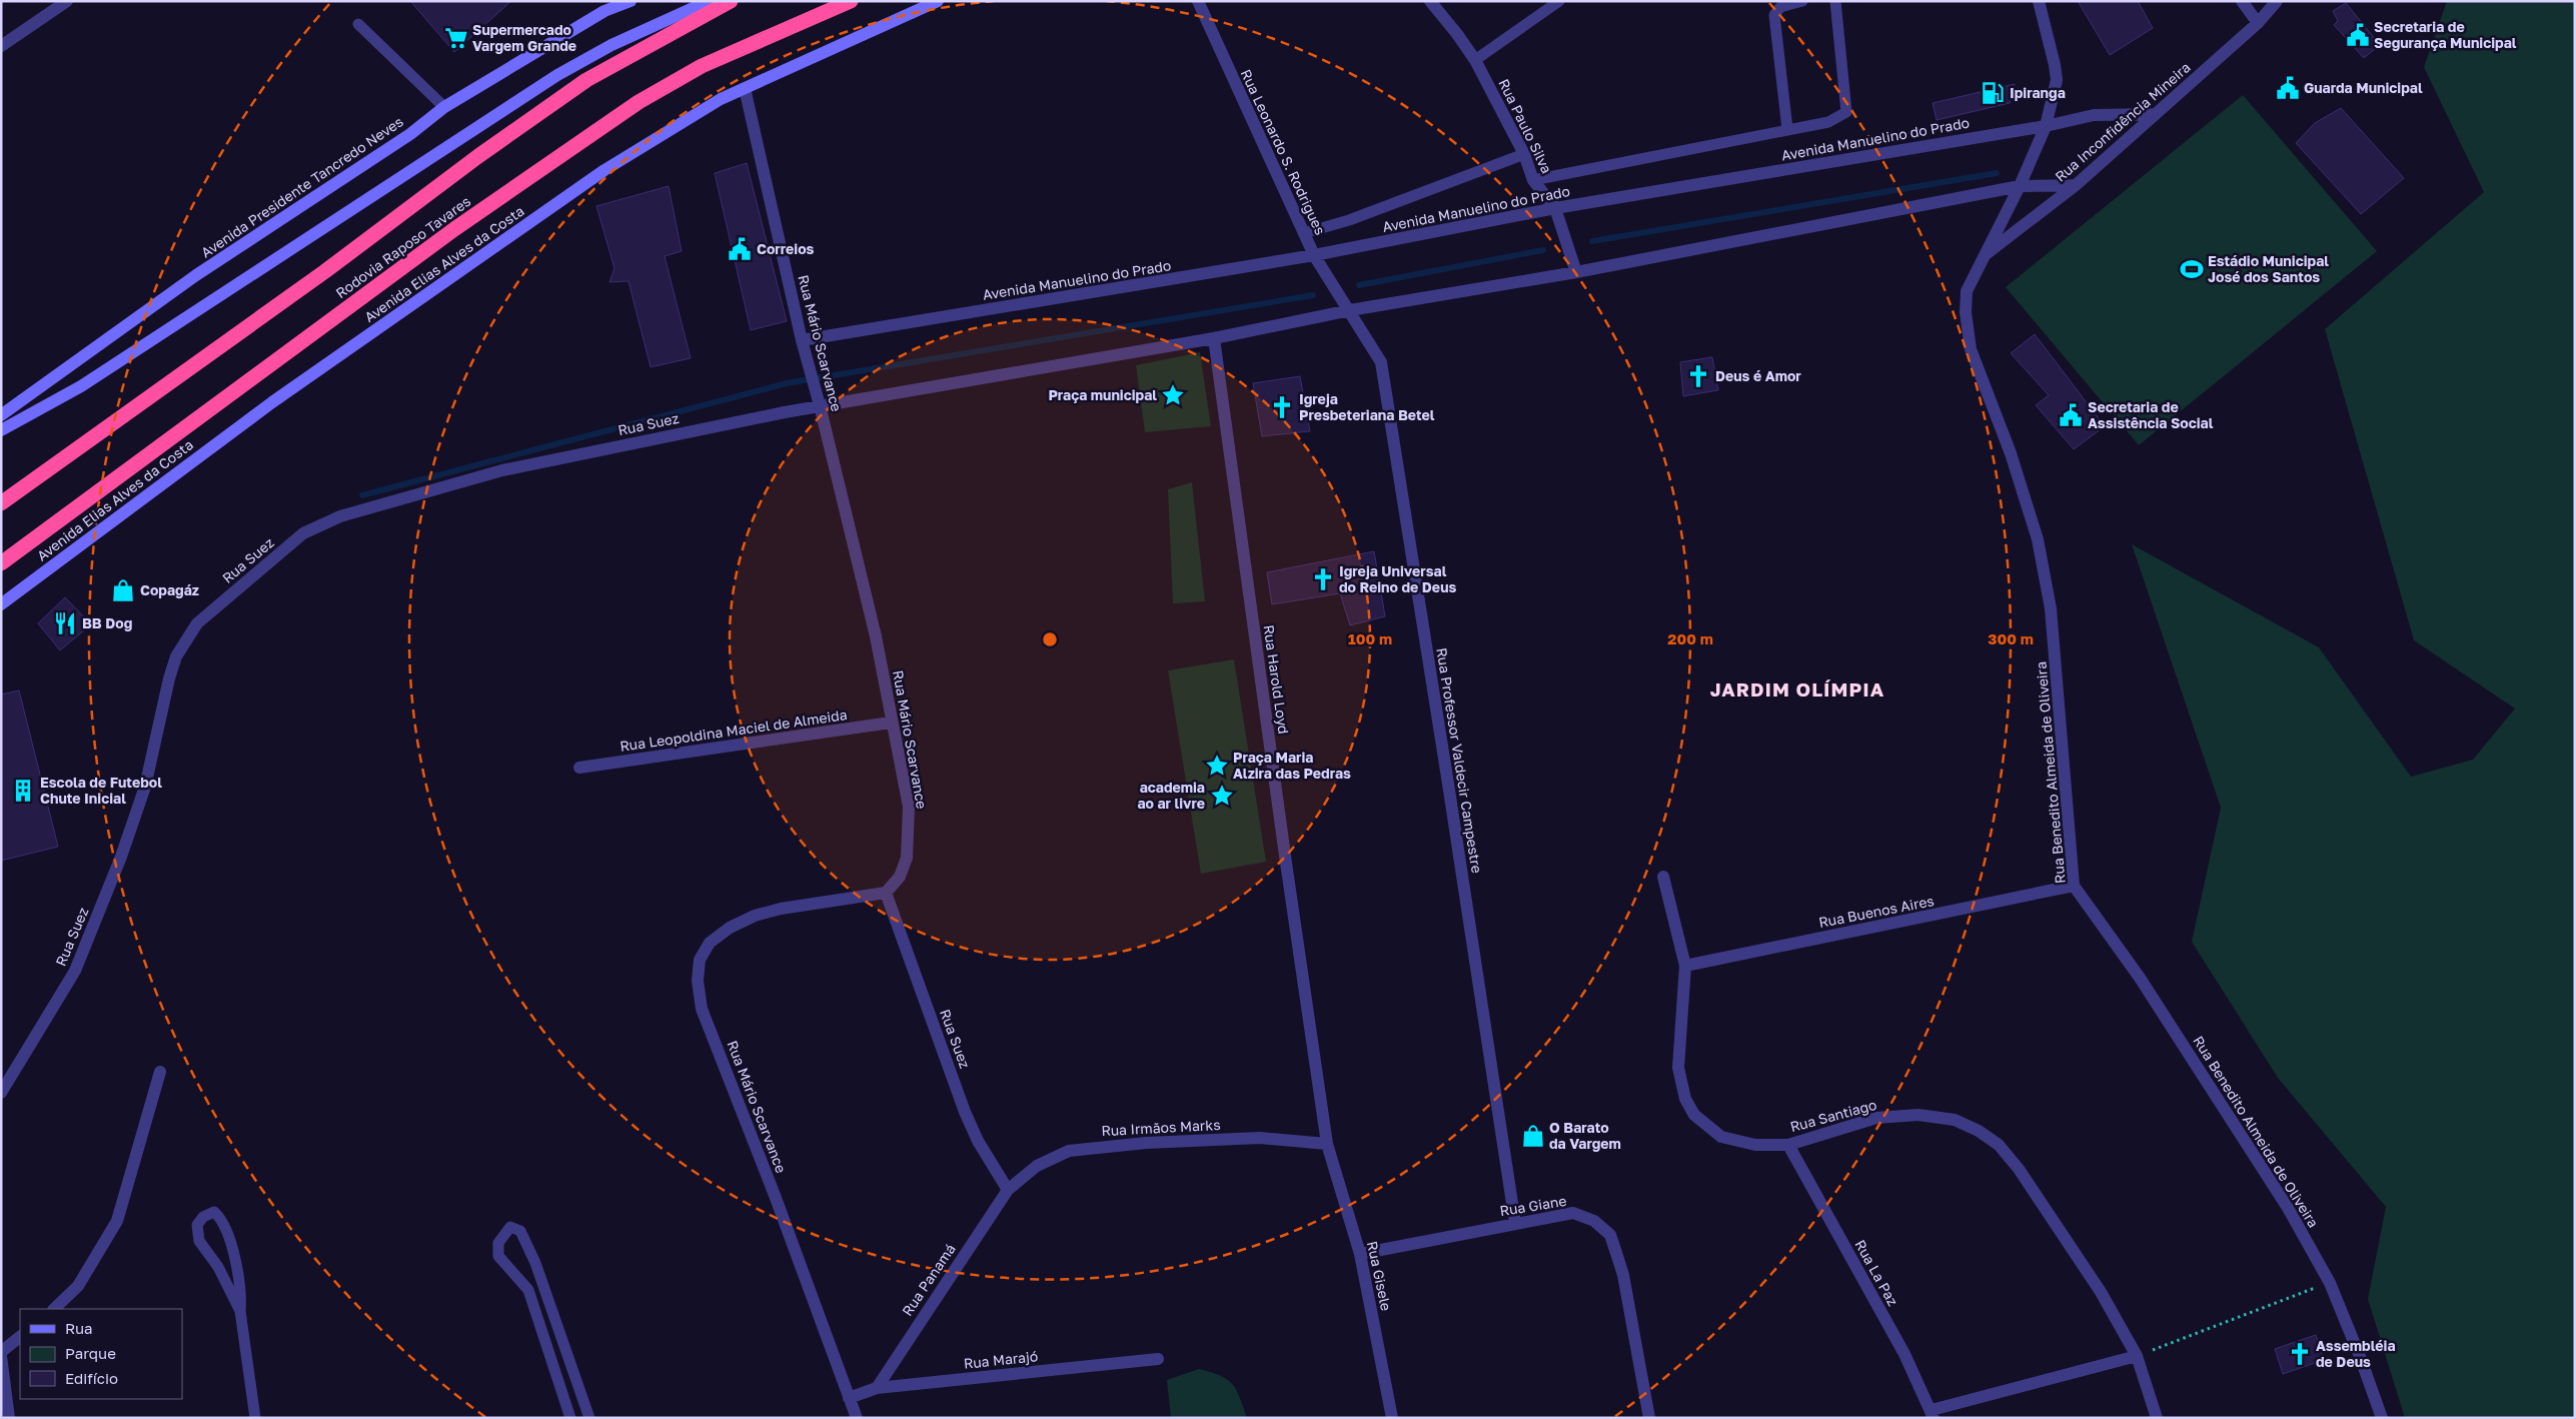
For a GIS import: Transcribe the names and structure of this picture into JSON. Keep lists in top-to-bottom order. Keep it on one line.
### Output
{"streets":{"highway":["Rodovia Raposo Tavares"],"main road":["Avenida Presidente Tancredo Neves","Avenida Elias Alves da Costa"],"street":["Rua Inconfidência Mineira","Rua Paulo Silva","Avenida Manuelino do Prado","Rua Leonardo S. Rodrigues","Rua Mário Scarvance","Rua Suez","Rua Harold Loyd","Rua Leopoldina Maciel de Almeida","Rua Professor Valdecir Campestre","Rua Benedito Almeida de Oliveira","Rua Buenos Aires","Rua Santiago","Rua Irmãos Marks","Rua Giane","Rua La Paz","Rua Gisele","Rua Panamá","Rua Marajó"]},"crossings":[["Rua Inconfidência Mineira","Avenida Manuelino do Prado"],["Rua Inconfidência Mineira","Rua Benedito Almeida de Oliveira"],["Rua Paulo Silva","Avenida Manuelino do Prado"],["Avenida Manuelino do Prado","Rua Leonardo S. Rodrigues"],["Avenida Manuelino do Prado","Rua Mário Scarvance"],["Avenida Manuelino do Prado","Rua Benedito Almeida de Oliveira"],["Rua Leonardo S. Rodrigues","Rua Professor Valdecir Campestre"],["Avenida Elias Alves da Costa","Rua Mário Scarvance"],["Rua Mário Scarvance","Rua Suez"],["Rua Mário Scarvance","Rua Leopoldina Maciel de Almeida"],["Rua Mário Scarvance","Rua Marajó"],["Rua Suez","Rua Irmãos Marks"],["Rua Suez","Rua Panamá"],["Rua Harold Loyd","Rua Irmãos Marks"],["Rua Harold Loyd","Rua Gisele"],["Rua Professor Valdecir Campestre","Rua Giane"],["Rua Benedito Almeida de Oliveira","Rua Buenos Aires"],["Rua Buenos Aires","Rua Santiago"],["Rua Santiago","Rua La Paz"],["Rua Irmãos Marks","Rua Gisele"],["Rua Irmãos Marks","Rua Panamá"],["Rua Giane","Rua Gisele"],["Rua Panamá","Rua Marajó"]],"districts":["JARDIM OLÍMPIA"],"places":{"public building":["Secretaria de Segurança Municipal","Guarda Municipal","Correios","Secretaria de Assistência Social"],"supermarket":["Supermercado Vargem Grande"],"fuel station":["Ipiranga"],"sports":["Estádio Municipal José dos Santos"],"church":["Deus é Amor","Igreja Presbeteriana Betel","Igreja Universal do Reino de Deus","Assembléia de Deus"],"place":["Praça municipal","Praça Maria Alzira das Pedras","academia ao ar livre"],"shop":["Copagáz","O Barato da Vargem"],"restaurant":["BB Dog"],"building":["Escola de Futebol Chute Inicial"]},"legend":["Rua","Parque","Edifício"],"rings":["100 m","200 m","300 m"]}
